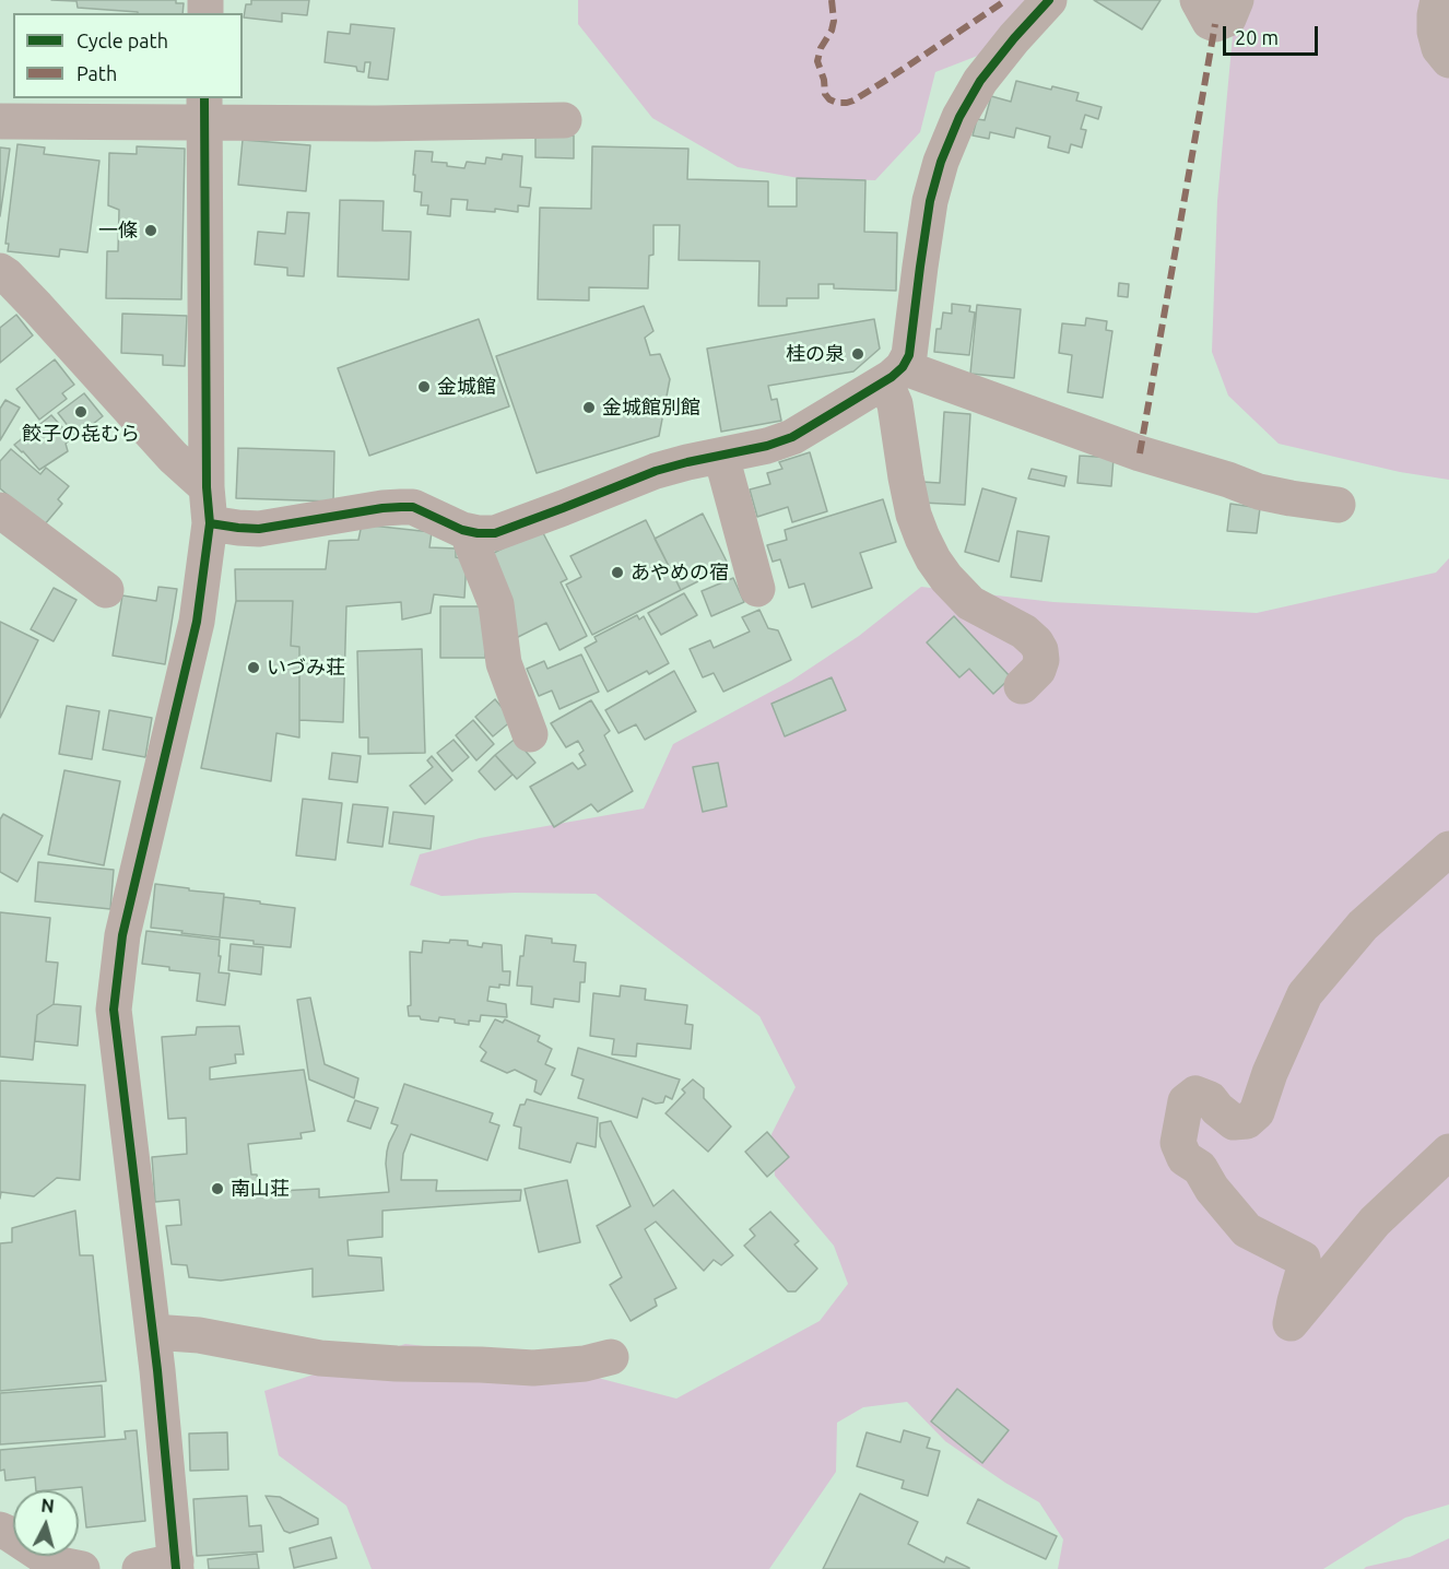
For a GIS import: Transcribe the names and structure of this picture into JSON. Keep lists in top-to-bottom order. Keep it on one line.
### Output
{"places":["一條","桂の泉","金城館","金城館別館","餃子の㐂むら","あやめの宿","いづみ荘","南山荘"],"legend":["Cycle path","Path"],"scale_bar":"20 m","north":"top"}
